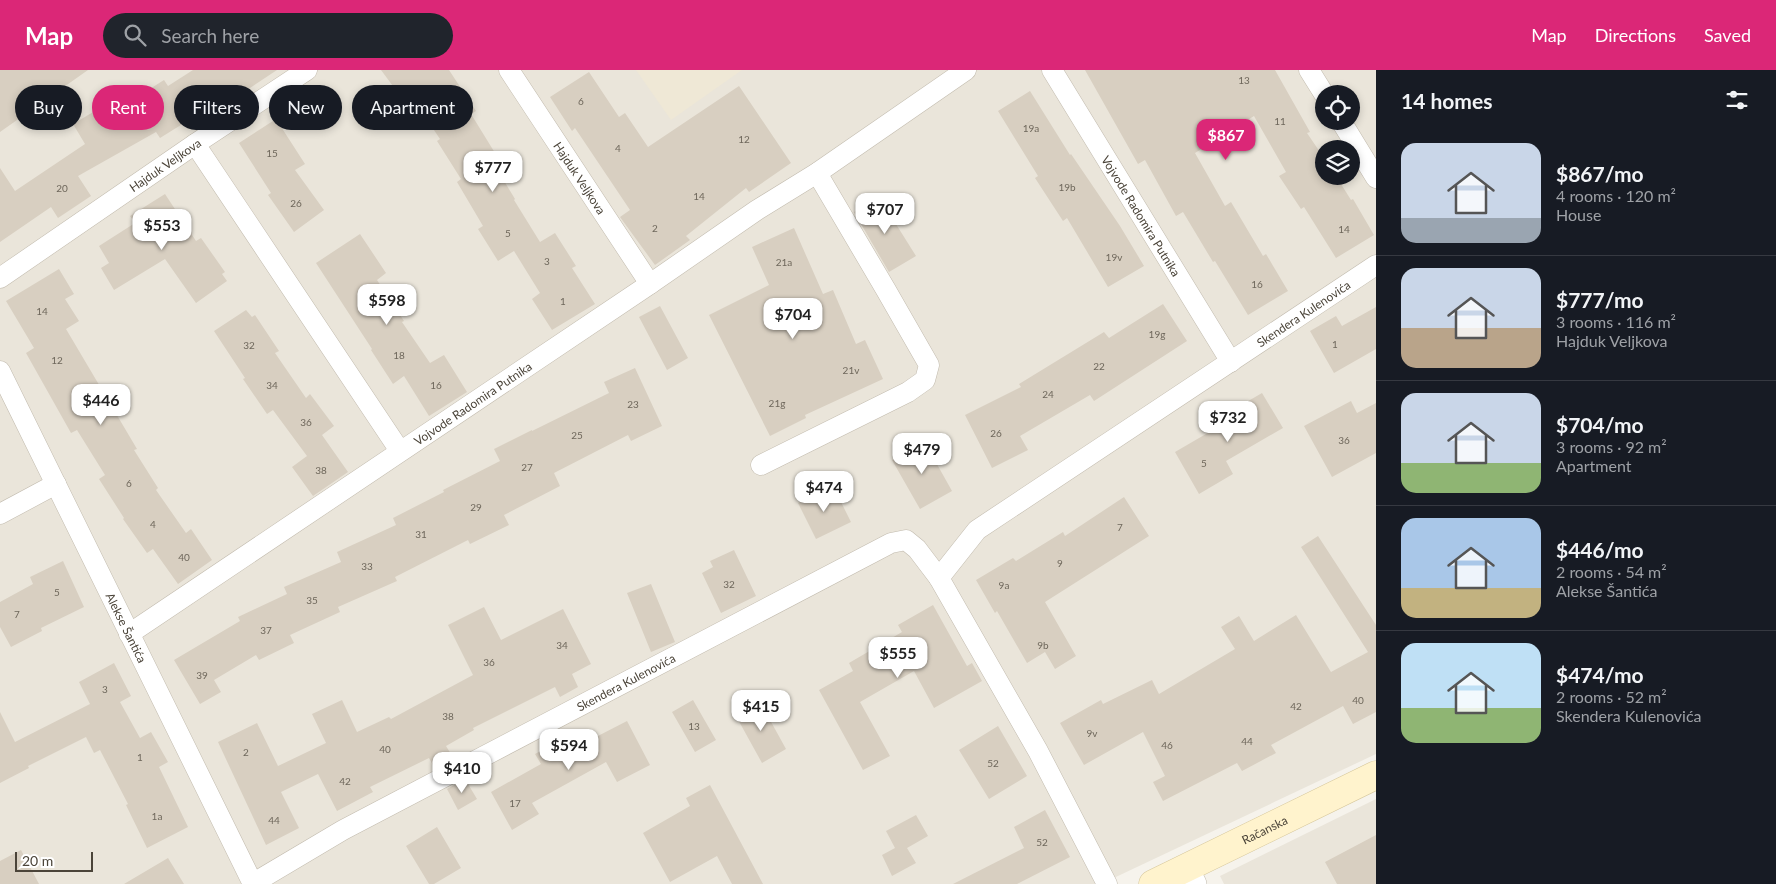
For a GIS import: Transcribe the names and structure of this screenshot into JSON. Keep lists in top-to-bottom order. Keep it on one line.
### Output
{"streets":{"main road":["Račanska"],"street":["Hajduk Veljkova","Vojvode Radomira Putnika","Skendera Kulenovića","Alekse Šantića"]},"crossings":[["Hajduk Veljkova","Vojvode Radomira Putnika"],["Vojvode Radomira Putnika","Skendera Kulenovića"],["Vojvode Radomira Putnika","Alekse Šantića"],["Skendera Kulenovića","Alekse Šantića"]],"house_numbers":["13","6","11","19a","12","4","15","19b","20","14","26","2","14","5","19v","3","21a","16","1","14","19g","1","32","18","12","22","21v","34","16","24","21g","23","36","26","25","36","5","27","38","6","29","4","7","31","40","9","33","32","9a","5","35","7","37","34","9b","36","39","3","40","42","38","13","9v","44","46","40","2","1","52","42","17","1a","44","52"],"scale_bar":"20 m","page":{"header":"Map","search":"Search here","nav":["Map","Directions","Saved"],"heading":"14 homes","chip":["Buy","Rent","Filters","New","Apartment"],"price":["$867","$777","$707","$553","$598","$704","$446","$732","$479","$474","$555","$415","$594","$410"],"list":[{"name":"$867/mo","note":"4 rooms · 120 m² · House"},{"name":"$777/mo","note":"3 rooms · 116 m² · Hajduk Veljkova"},{"name":"$704/mo","note":"3 rooms · 92 m² · Apartment"},{"name":"$446/mo","note":"2 rooms · 54 m² · Alekse Šantića"},{"name":"$474/mo","note":"2 rooms · 52 m² · Skendera Kulenovića"}],"scale":"20 m"}}
